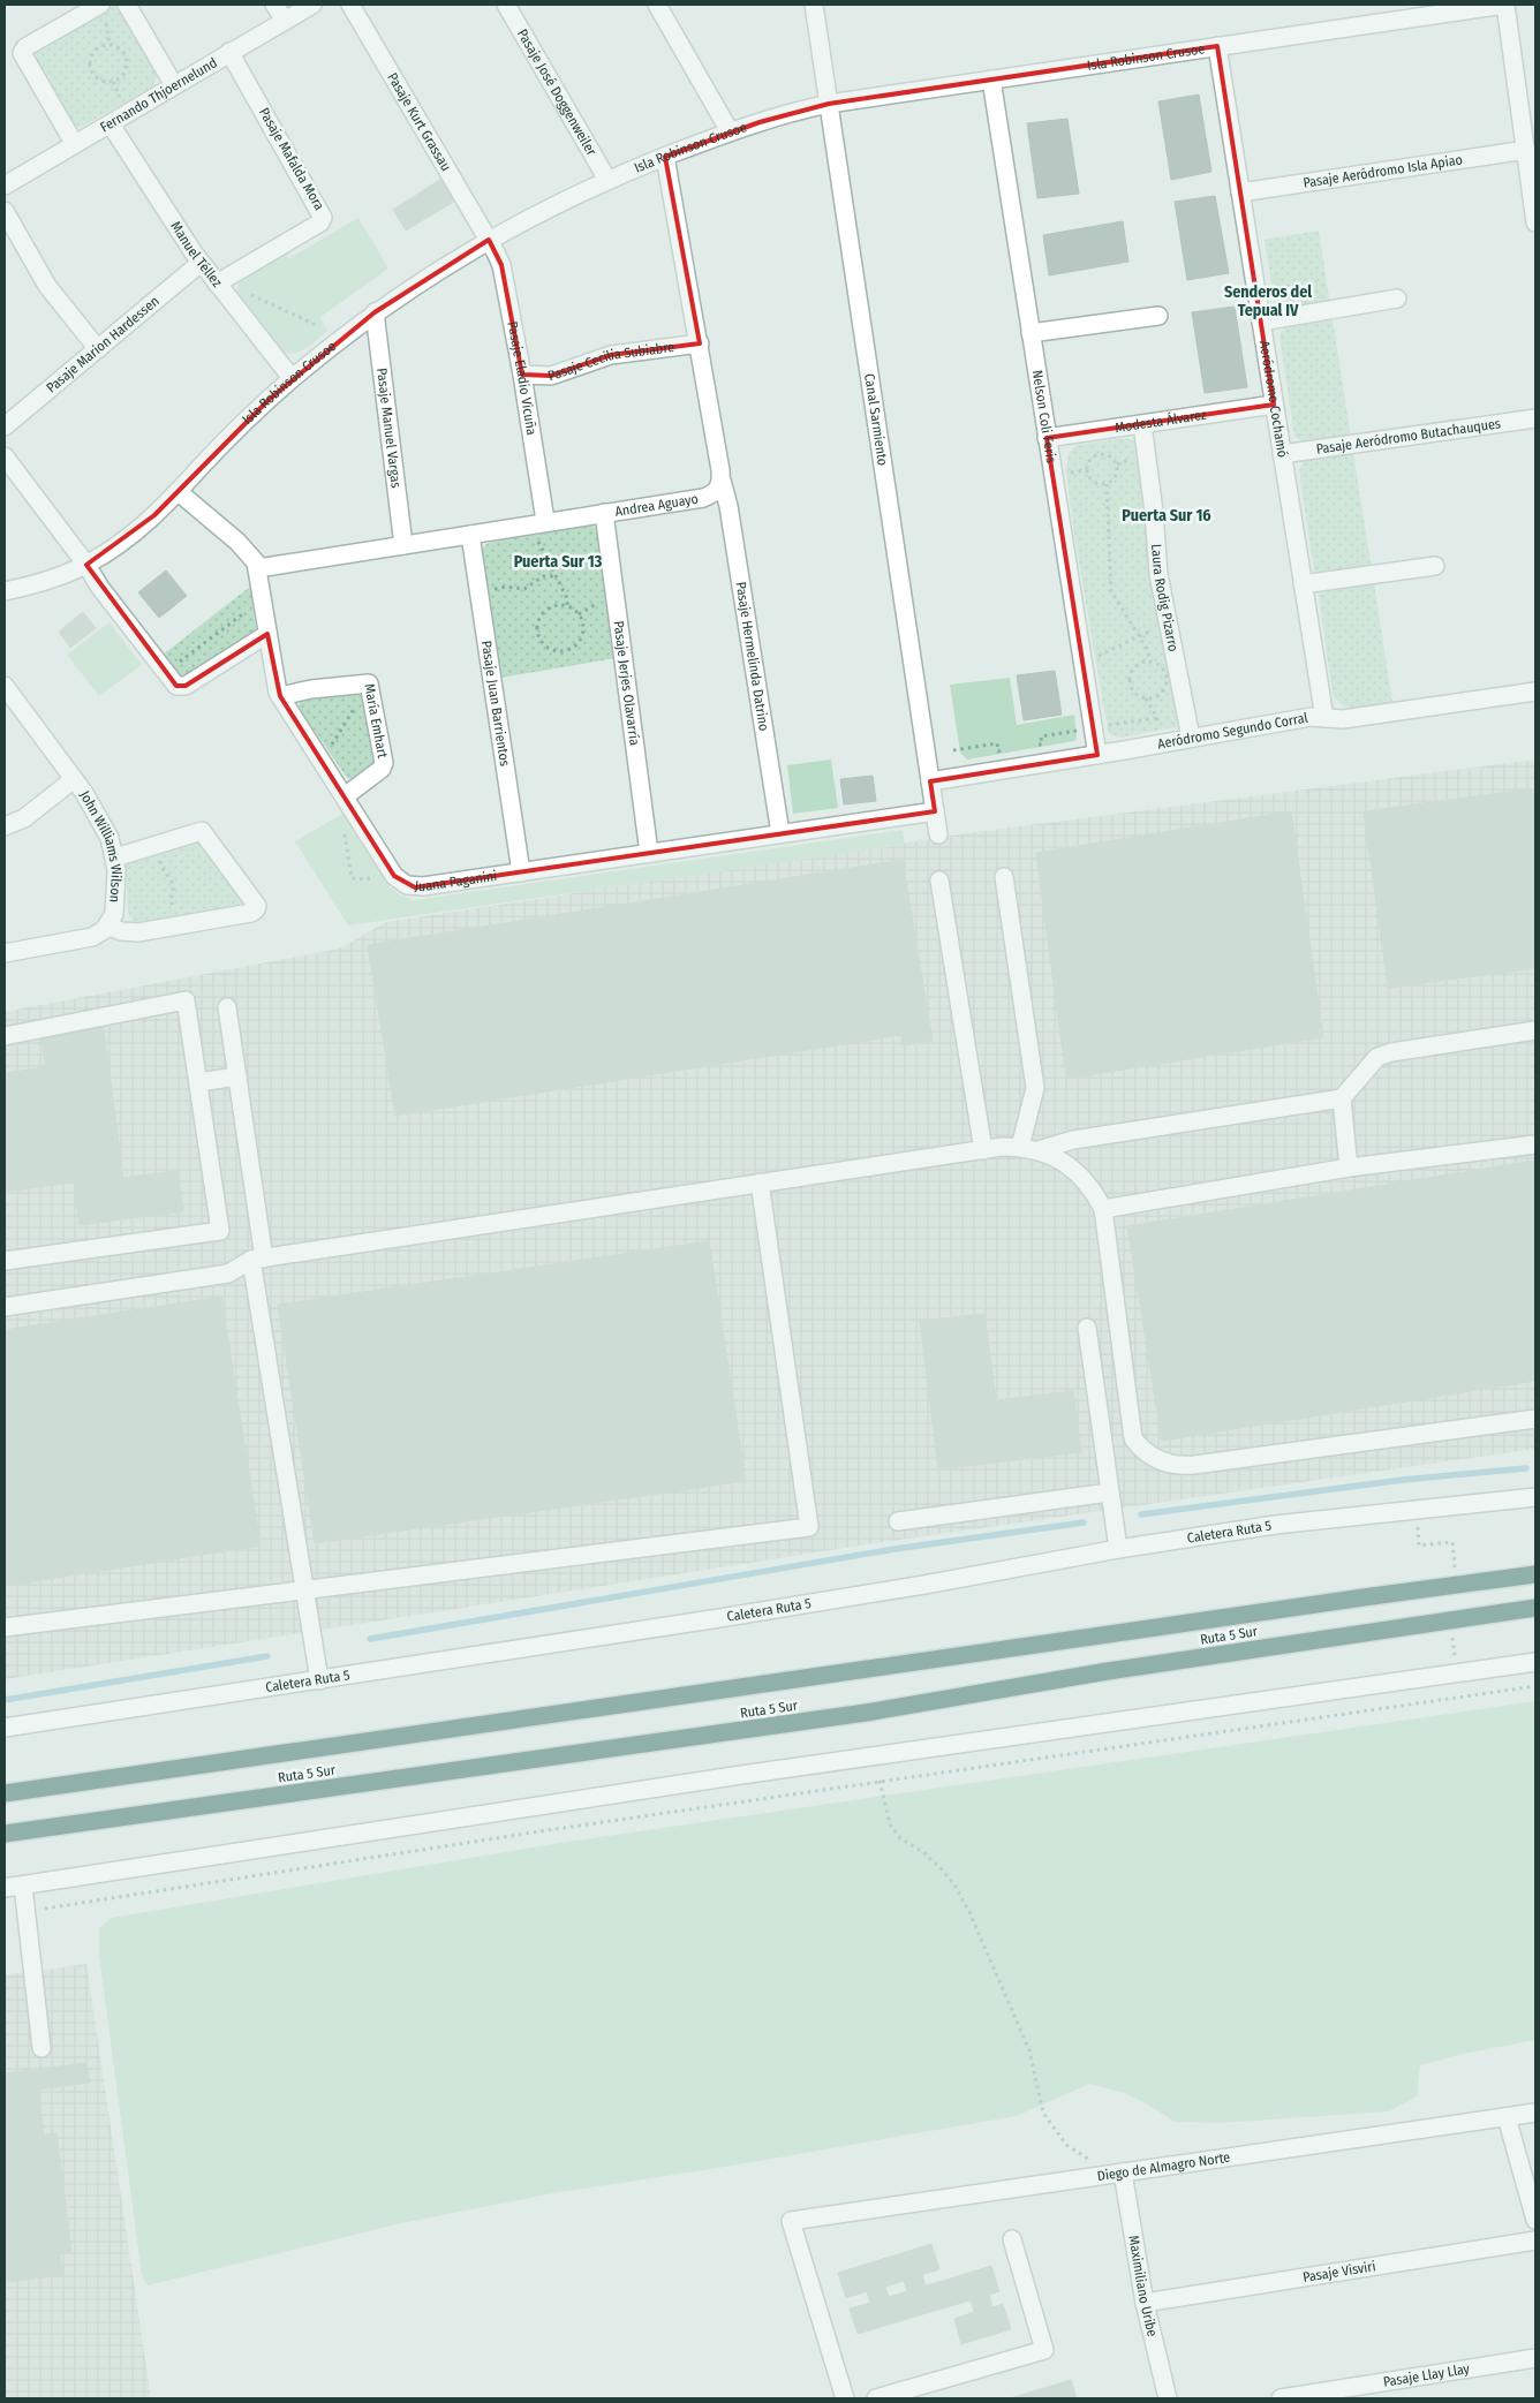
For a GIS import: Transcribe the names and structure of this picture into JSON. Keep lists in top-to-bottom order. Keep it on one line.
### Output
{"streets":{"highway":["Ruta 5 Sur"],"street":["Isla Robinson Crusoe","Pasaje José Doggenweiler","Fernando Thjoernelund","Pasaje Kurt Grassau","Pasaje Mafalda Mora","Pasaje Aeródromo Isla Apiao","Manuel Téllez","Pasaje Marion Hardessen","Pasaje Cecilia Subiabre","Pasaje Eladio Vicuña","Aeródromo Cochamó","Nelson Coli Feris","Canal Sarmiento","Modesta Álvarez","Pasaje Manuel Vargas","Pasaje Aeródromo Butachauques","Andrea Aguayo","Laura Rodig Pizarro","Pasaje Hermelinda Datrino","Pasaje Jerjes Olavarría","Pasaje Juan Barrientos","María Emhart","Aeródromo Segundo Corral","John Williams Wilson","Juana Paganini","Caletera Ruta 5","Diego de Almagro Norte","Pasaje Visviri","Maximiliano Uribe","Pasaje Llay Llay"]},"crossings":[["Isla Robinson Crusoe","Pasaje José Doggenweiler"],["Isla Robinson Crusoe","Pasaje Kurt Grassau"],["Isla Robinson Crusoe","Manuel Téllez"],["Isla Robinson Crusoe","Pasaje Eladio Vicuña"],["Isla Robinson Crusoe","Aeródromo Cochamó"],["Isla Robinson Crusoe","Nelson Coli Feris"],["Isla Robinson Crusoe","Canal Sarmiento"],["Isla Robinson Crusoe","Pasaje Manuel Vargas"],["Isla Robinson Crusoe","Juana Paganini"],["Fernando Thjoernelund","Pasaje Mafalda Mora"],["Fernando Thjoernelund","Manuel Téllez"],["Pasaje Kurt Grassau","Pasaje Eladio Vicuña"],["Pasaje Mafalda Mora","Manuel Téllez"],["Pasaje Aeródromo Isla Apiao","Aeródromo Cochamó"],["Manuel Téllez","Pasaje Marion Hardessen"],["Pasaje Cecilia Subiabre","Pasaje Eladio Vicuña"],["Pasaje Eladio Vicuña","Andrea Aguayo"],["Aeródromo Cochamó","Modesta Álvarez"],["Aeródromo Cochamó","Pasaje Aeródromo Butachauques"],["Aeródromo Cochamó","Aeródromo Segundo Corral"],["Nelson Coli Feris","Modesta Álvarez"],["Nelson Coli Feris","Aeródromo Segundo Corral"],["Canal Sarmiento","Aeródromo Segundo Corral"],["Canal Sarmiento","Juana Paganini"],["Modesta Álvarez","Laura Rodig Pizarro"],["Pasaje Manuel Vargas","Andrea Aguayo"],["Andrea Aguayo","Pasaje Hermelinda Datrino"],["Andrea Aguayo","Pasaje Jerjes Olavarría"],["Andrea Aguayo","Pasaje Juan Barrientos"],["Andrea Aguayo","Juana Paganini"],["Laura Rodig Pizarro","Aeródromo Segundo Corral"],["Pasaje Hermelinda Datrino","Juana Paganini"],["Pasaje Jerjes Olavarría","Juana Paganini"],["Pasaje Juan Barrientos","Juana Paganini"],["María Emhart","Juana Paganini"],["Diego de Almagro Norte","Maximiliano Uribe"],["Pasaje Visviri","Maximiliano Uribe"]],"districts":["Senderos del Tepual IV","Puerta Sur 16","Puerta Sur 13"]}
